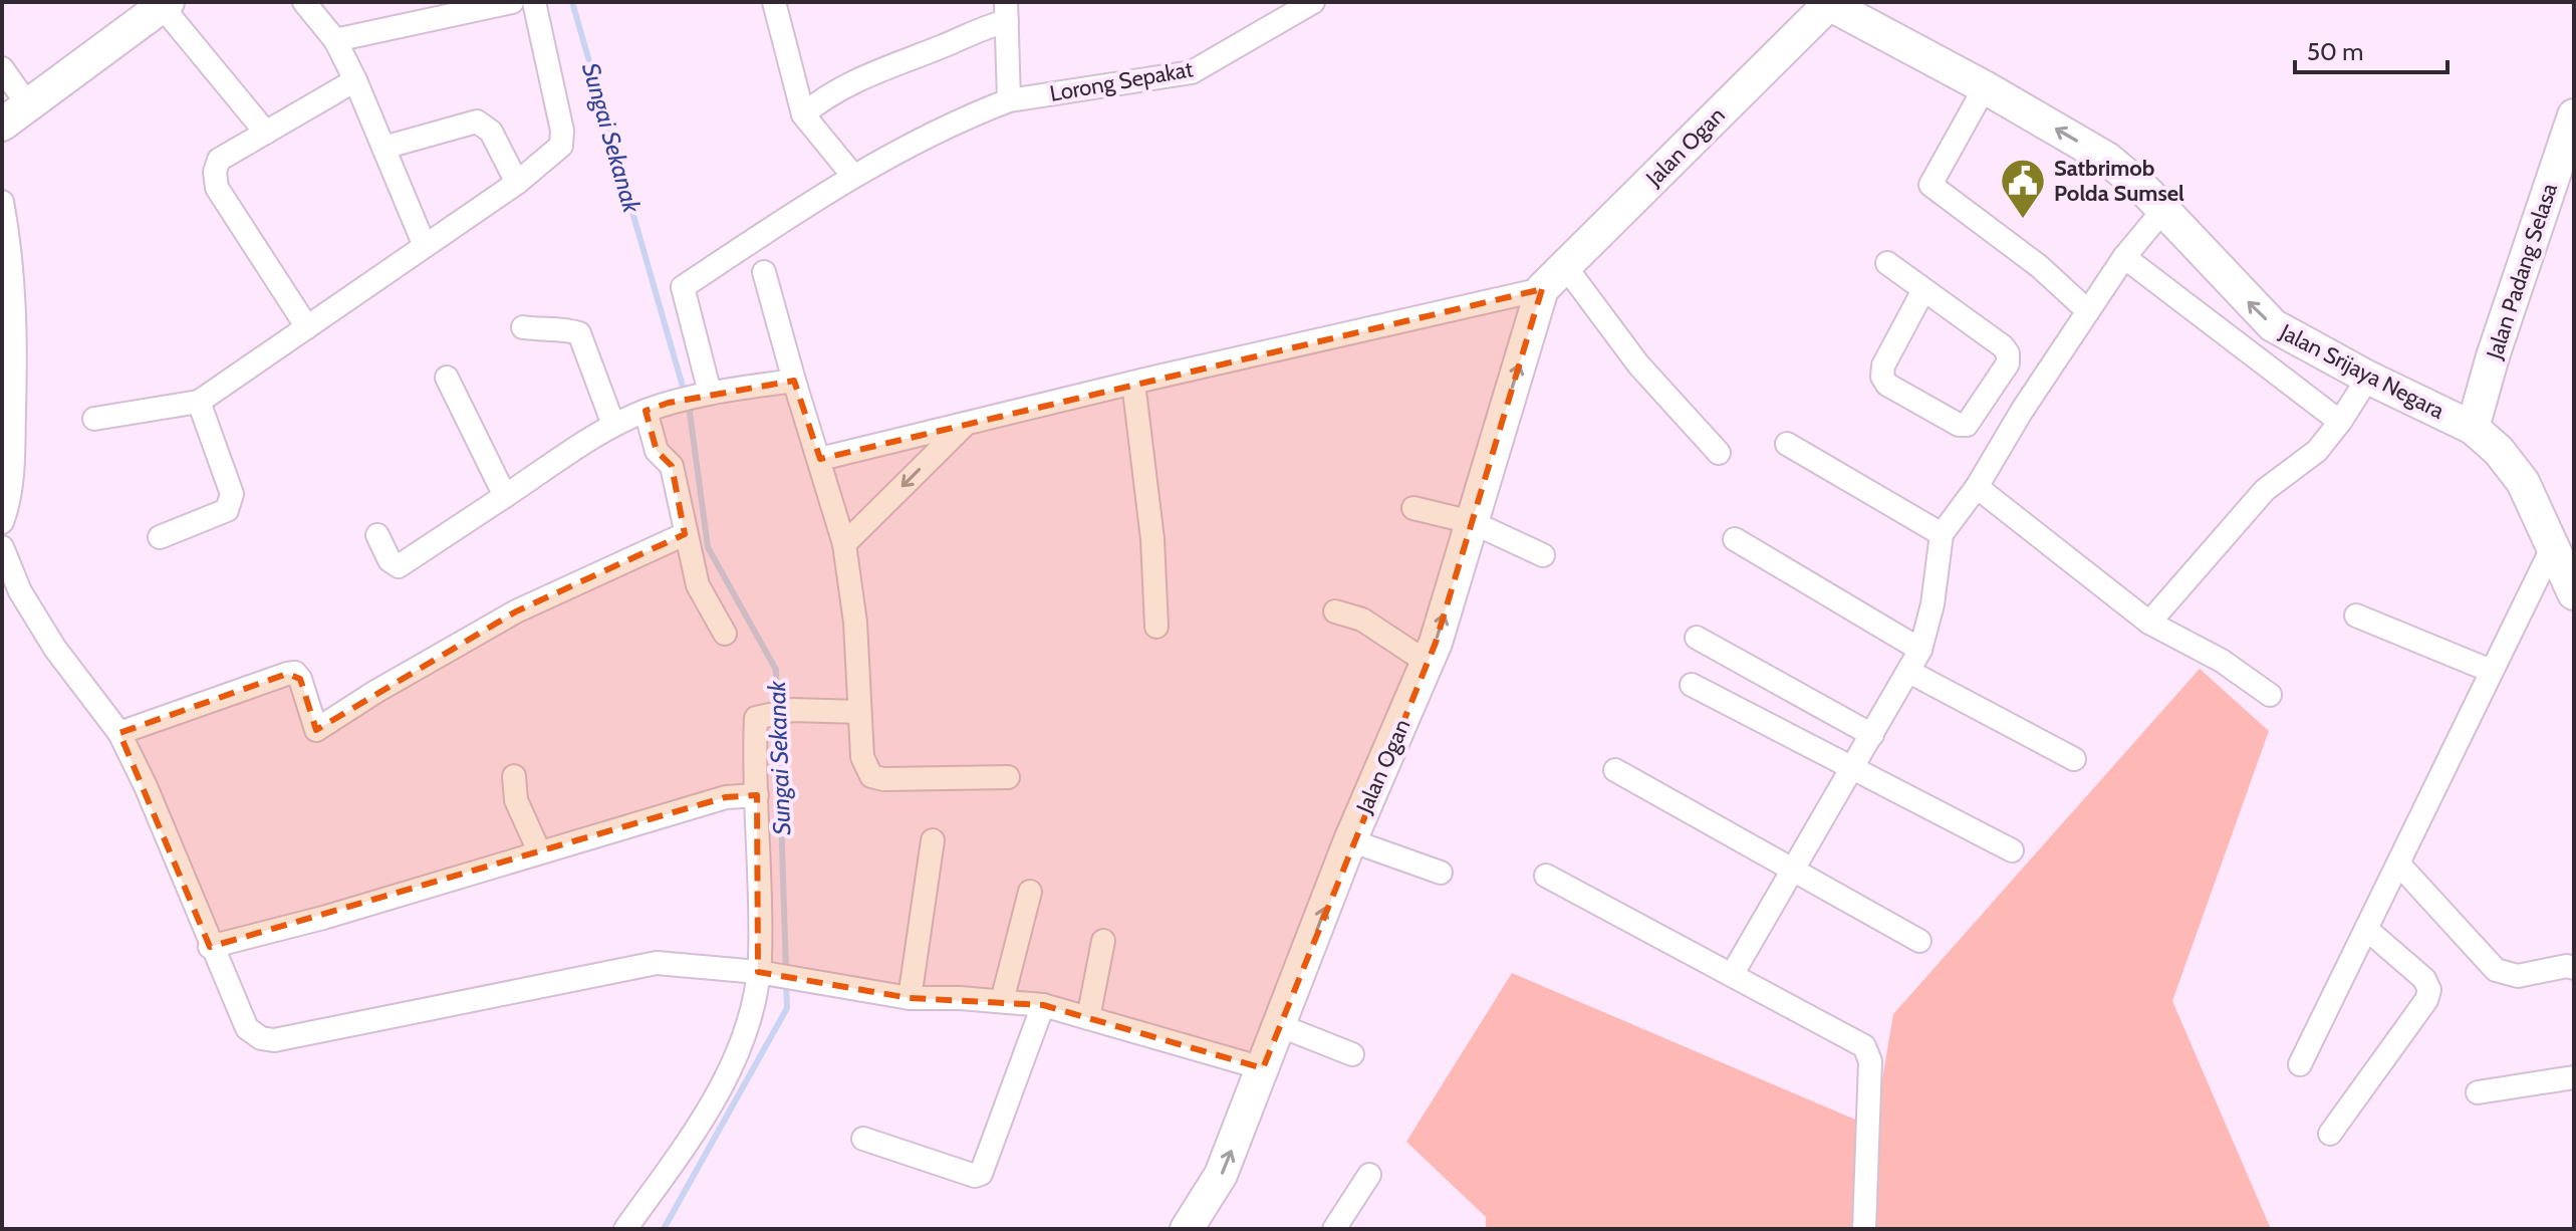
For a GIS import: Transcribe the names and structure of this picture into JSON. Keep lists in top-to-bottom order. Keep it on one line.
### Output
{"streets":{"main road":["Jalan Ogan","Jalan Padang Selasa","Jalan Srijaya Negara"],"street":["Lorong Sepakat"]},"crossings":[["Jalan Ogan","Jalan Srijaya Negara"],["Jalan Padang Selasa","Jalan Srijaya Negara"]],"one_way":["Jalan Ogan","Jalan Srijaya Negara"],"water":["Sungai Sekanak"],"places":{"public building":["Satbrimob Polda Sumsel"]},"scale_bar":"50 m"}
